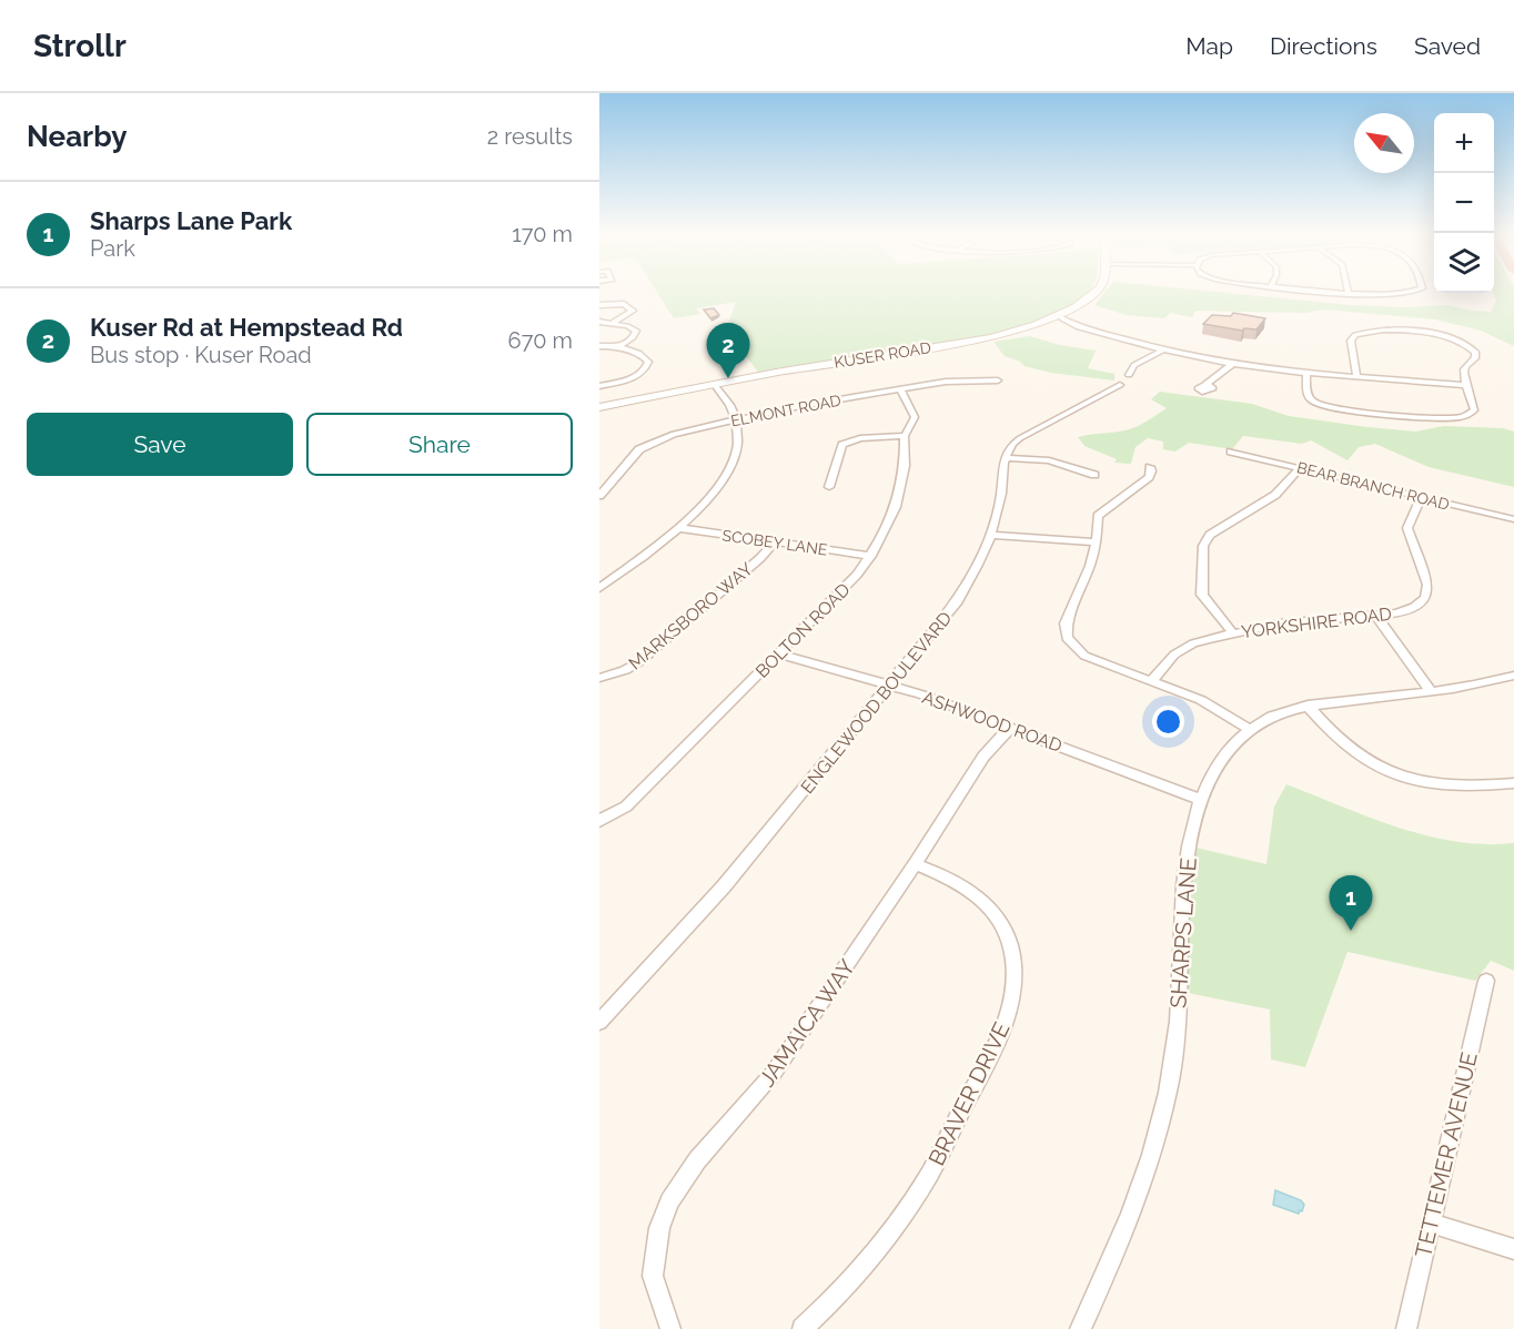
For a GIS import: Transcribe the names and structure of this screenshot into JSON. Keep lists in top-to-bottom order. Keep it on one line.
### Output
{"streets":{"street":["KUSER ROAD","ELMONT ROAD","BEAR BRANCH ROAD","SCOBEY LANE","MARKSBORO WAY","YORKSHIRE ROAD","BOLTON ROAD","ENGLEWOOD BOULEVARD","ASHWOOD ROAD","SHARPS LANE","JAMAICA WAY","BRAVER DRIVE","TETTEMER AVENUE"]},"crossings":[["ELMONT ROAD","BOLTON ROAD"],["BEAR BRANCH ROAD","YORKSHIRE ROAD"],["SCOBEY LANE","MARKSBORO WAY"],["SCOBEY LANE","BOLTON ROAD"],["BOLTON ROAD","ASHWOOD ROAD"],["ENGLEWOOD BOULEVARD","ASHWOOD ROAD"],["ASHWOOD ROAD","SHARPS LANE"],["ASHWOOD ROAD","JAMAICA WAY"],["JAMAICA WAY","BRAVER DRIVE"]],"north":"top left","page":{"header":"Strollr","nav":["Map","Directions","Saved"],"heading":["Nearby","2 results"],"map_buttons":["+","−"],"list":[{"mark":"1","name":"Sharps Lane Park","note":"Park","value":"170 m"},{"mark":"2","name":"Kuser Rd at Hempstead Rd","note":"Bus stop · Kuser Road","value":"670 m"}],"pins":["2","1"],"buttons":["Save","Share"]}}
